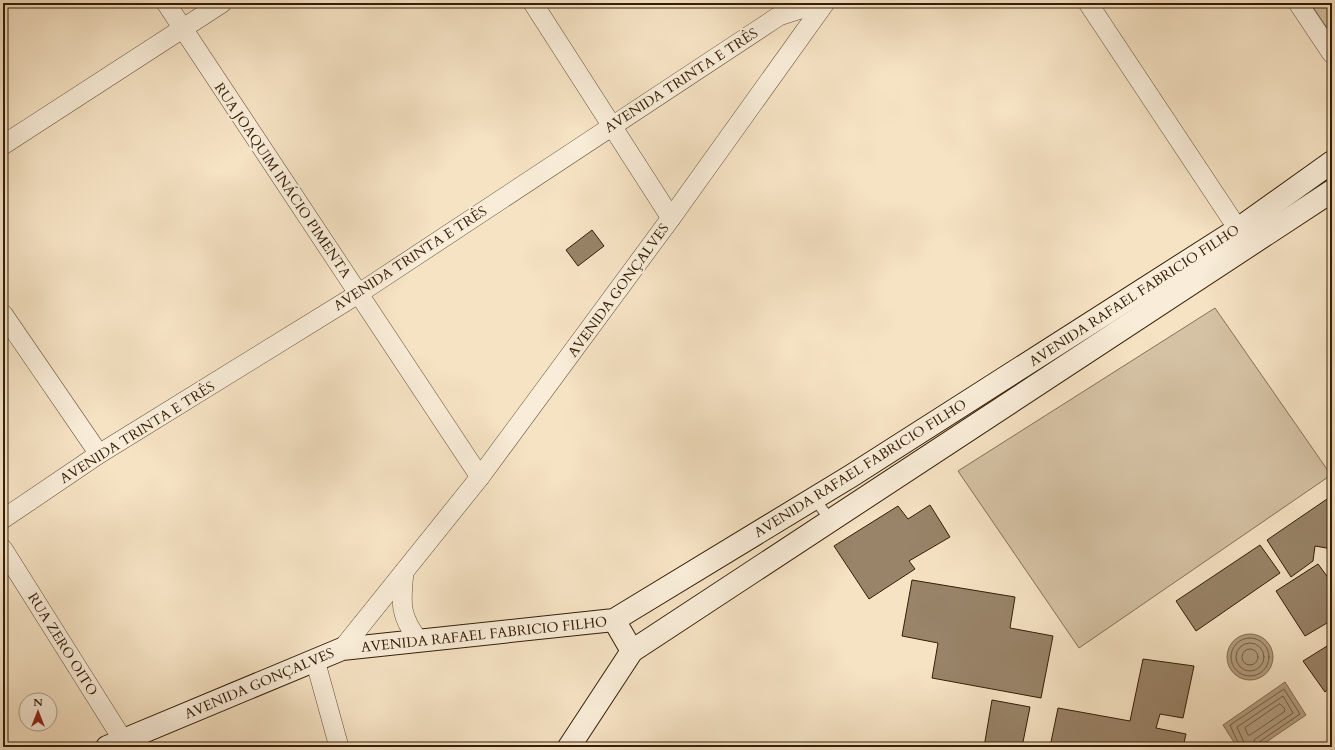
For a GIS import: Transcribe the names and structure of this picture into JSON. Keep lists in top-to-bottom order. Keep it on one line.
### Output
{"streets":{"street":["AVENIDA TRINTA E TRÊS","RUA JOAQUIM INÁCIO PIMENTA","AVENIDA GONÇALVES","AVENIDA RAFAEL FABRICIO FILHO","RUA ZERO OITO"]},"crossings":[["AVENIDA TRINTA E TRÊS","RUA JOAQUIM INÁCIO PIMENTA"],["RUA JOAQUIM INÁCIO PIMENTA","AVENIDA GONÇALVES"],["AVENIDA GONÇALVES","AVENIDA RAFAEL FABRICIO FILHO"],["AVENIDA GONÇALVES","RUA ZERO OITO"]],"north":"top"}
